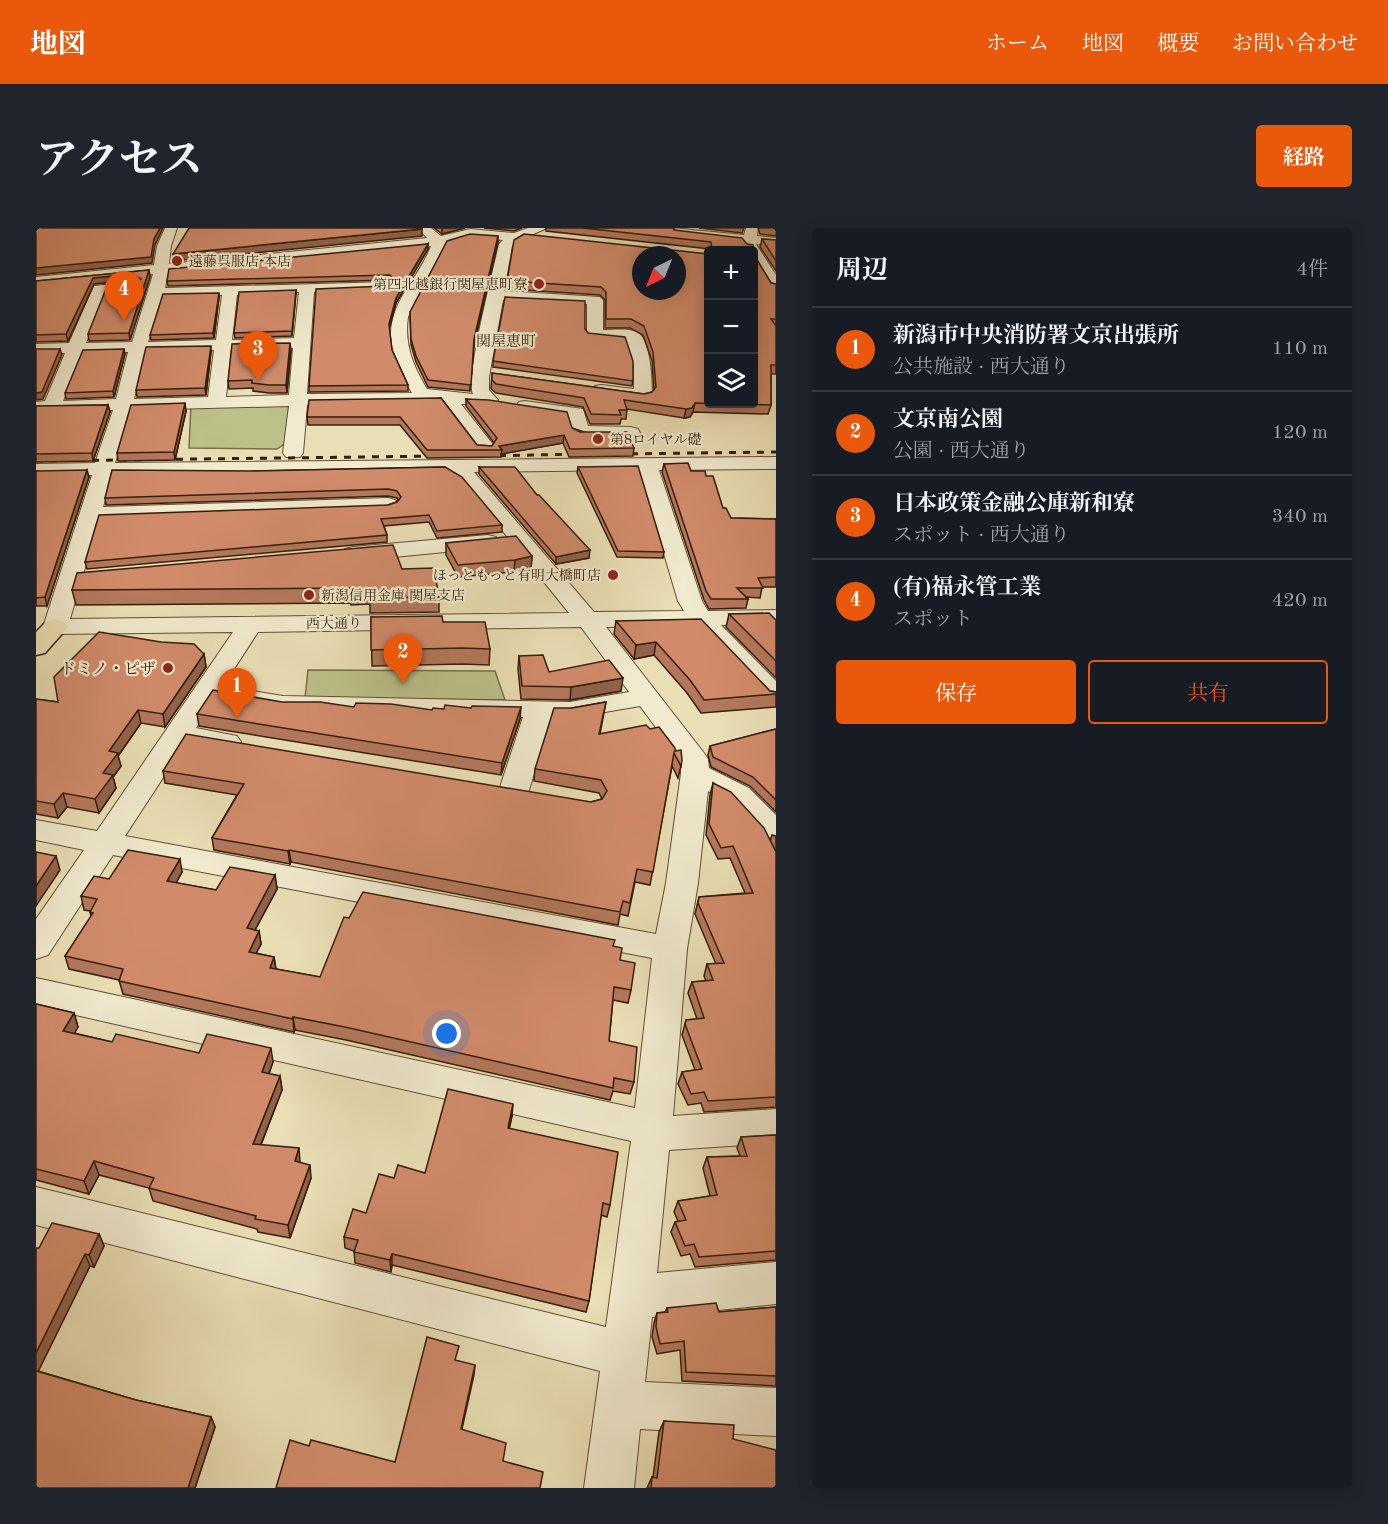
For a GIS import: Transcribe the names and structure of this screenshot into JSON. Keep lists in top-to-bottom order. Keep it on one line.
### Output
{"streets":{"street":["西大通り"]},"districts":["関屋恵町"],"places":["遠藤呉服店 本店","第四北越銀行関屋恵町寮","第8ロイヤル礎","ほっともっと有明大橋町店","新潟信用金庫 関屋支店","ドミノ・ピザ"],"north":"bottom left","page":{"header":"地図","nav":["ホーム","地図","概要","お問い合わせ"],"title":"アクセス","buttons":["経路",["保存","共有"]],"heading":["周辺","4件"],"map_buttons":["+","−"],"pins":["4","3","2","1"],"list":[{"mark":"1","name":"新潟市中央消防署文京出張所","note":"公共施設 · 西大通り","value":"110 m"},{"mark":"2","name":"文京南公園","note":"公園 · 西大通り","value":"120 m"},{"mark":"3","name":"日本政策金融公庫新和寮","note":"スポット · 西大通り","value":"340 m"},{"mark":"4","name":"(有)福永管工業","note":"スポット","value":"420 m"}]}}
